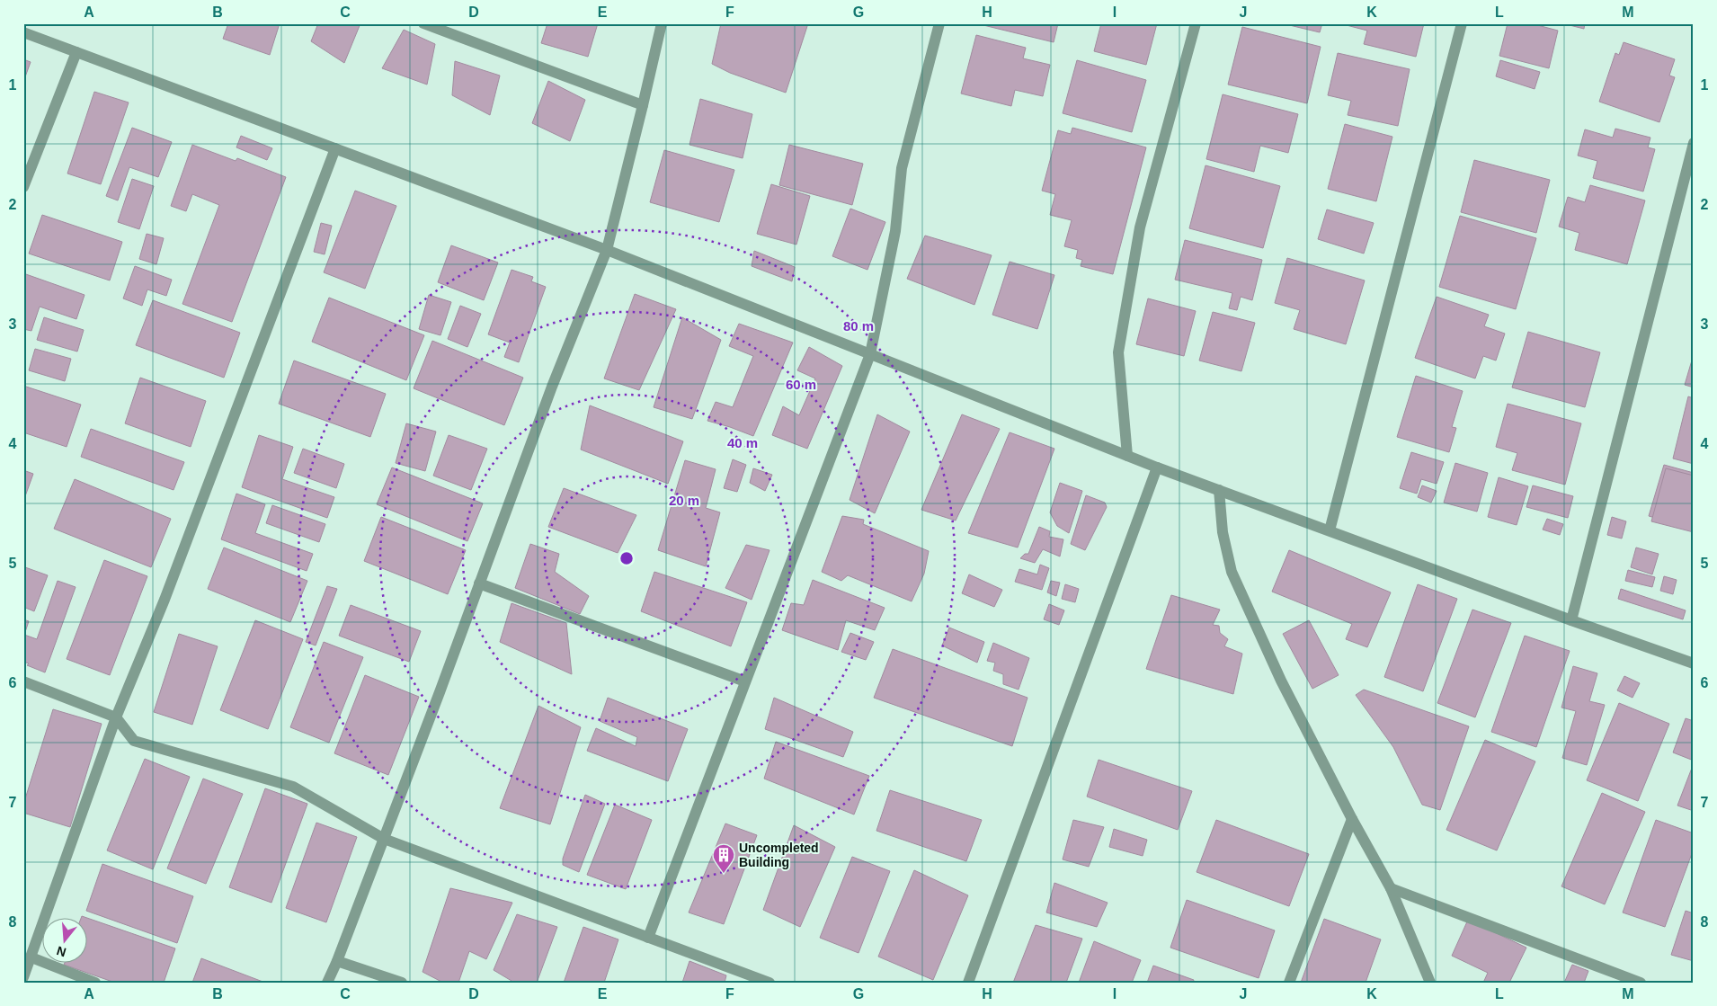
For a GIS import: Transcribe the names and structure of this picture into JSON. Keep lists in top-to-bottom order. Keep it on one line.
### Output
{"places":{"building":["Uncompleted Building"]},"north":"bottom","grid":{"columns":["A","B","C","D","E","F","G","H","I","J","K","L","M"],"rows":["1","2","3","4","5","6","7","8"]},"rings":["80 m","60 m","40 m","20 m"]}
